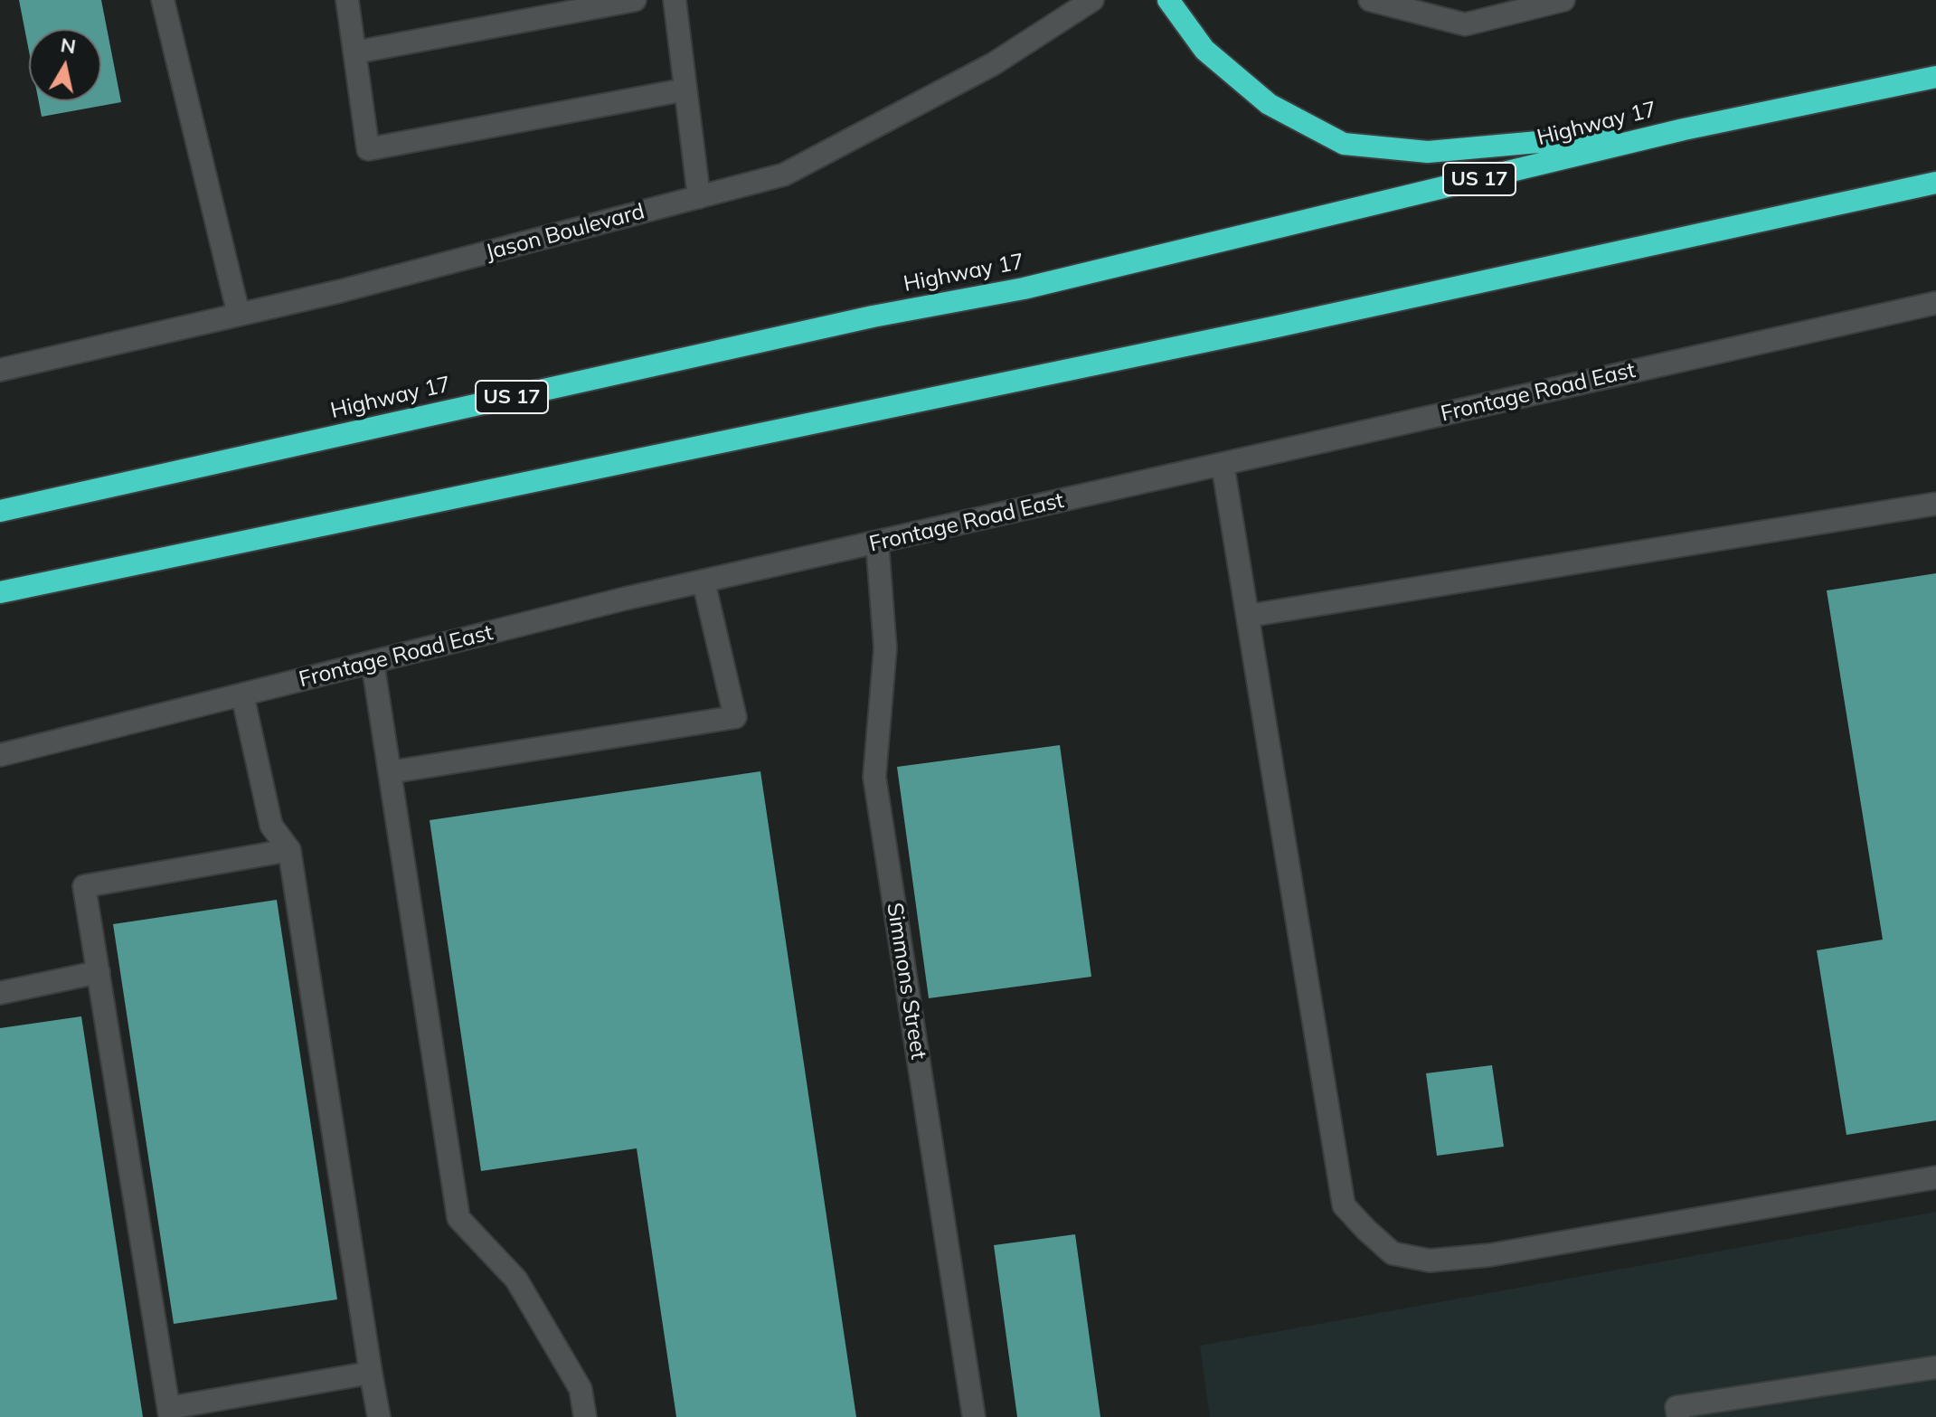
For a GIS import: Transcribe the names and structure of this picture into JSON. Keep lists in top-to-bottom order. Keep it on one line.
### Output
{"streets":{"highway":["Highway 17","US 17"],"street":["Jason Boulevard","Frontage Road East","Simmons Street"]},"crossings":[["Frontage Road East","Simmons Street"]],"north":"top"}
